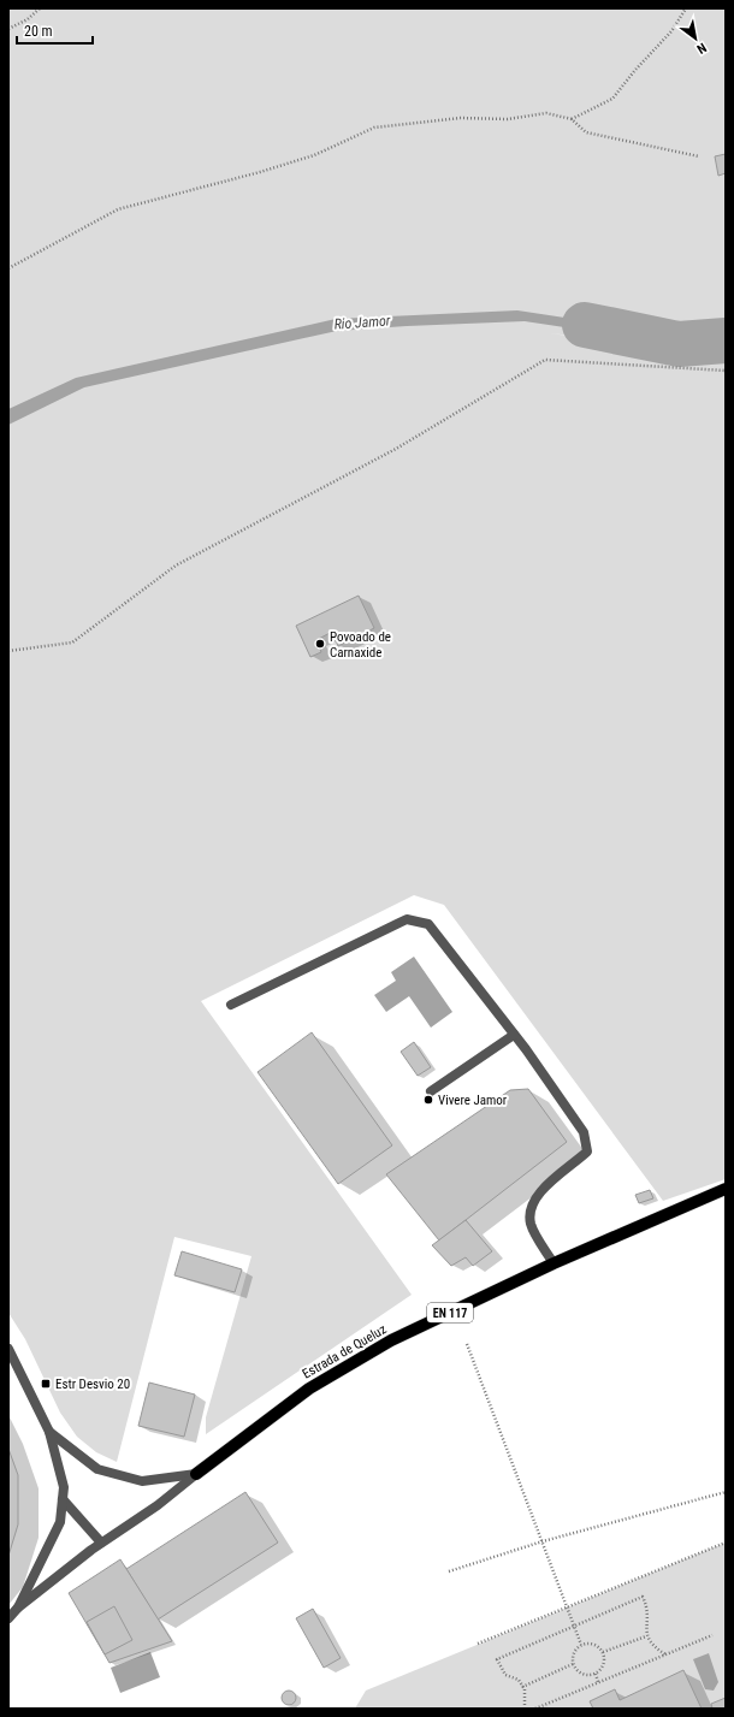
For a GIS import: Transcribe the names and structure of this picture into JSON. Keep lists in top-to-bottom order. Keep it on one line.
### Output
{"streets":{"main road":["EN 117","Estrada de Queluz"]},"water":["Rio Jamor"],"places":{"other":["Povoado de Carnaxide","Vivere Jamor"],"transit":["Estr Desvio 20"]},"scale_bar":"20 m","north":"bottom right"}
